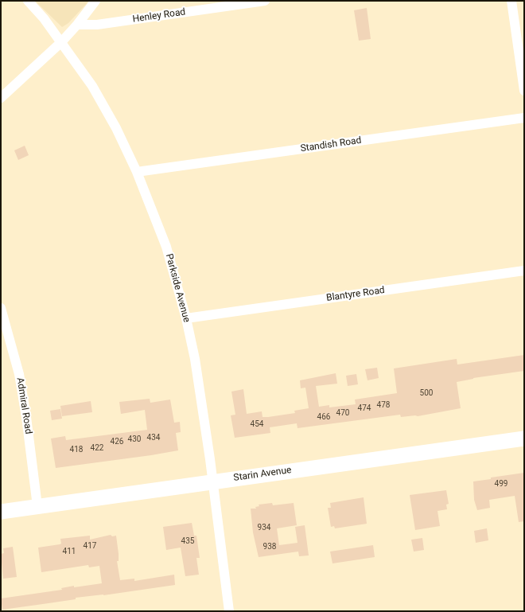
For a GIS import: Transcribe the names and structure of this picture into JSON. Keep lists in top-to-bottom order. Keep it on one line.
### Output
{"streets":{"street":["Henley Road","Standish Road","Parkside Avenue","Blantyre Road","Admiral Road","Starin Avenue"]},"crossings":[["Standish Road","Parkside Avenue"],["Parkside Avenue","Blantyre Road"],["Parkside Avenue","Starin Avenue"],["Admiral Road","Starin Avenue"]],"house_numbers":["500","478","474","470","466","454","434","430","426","422","418","499","934","435","417","938","411"]}
